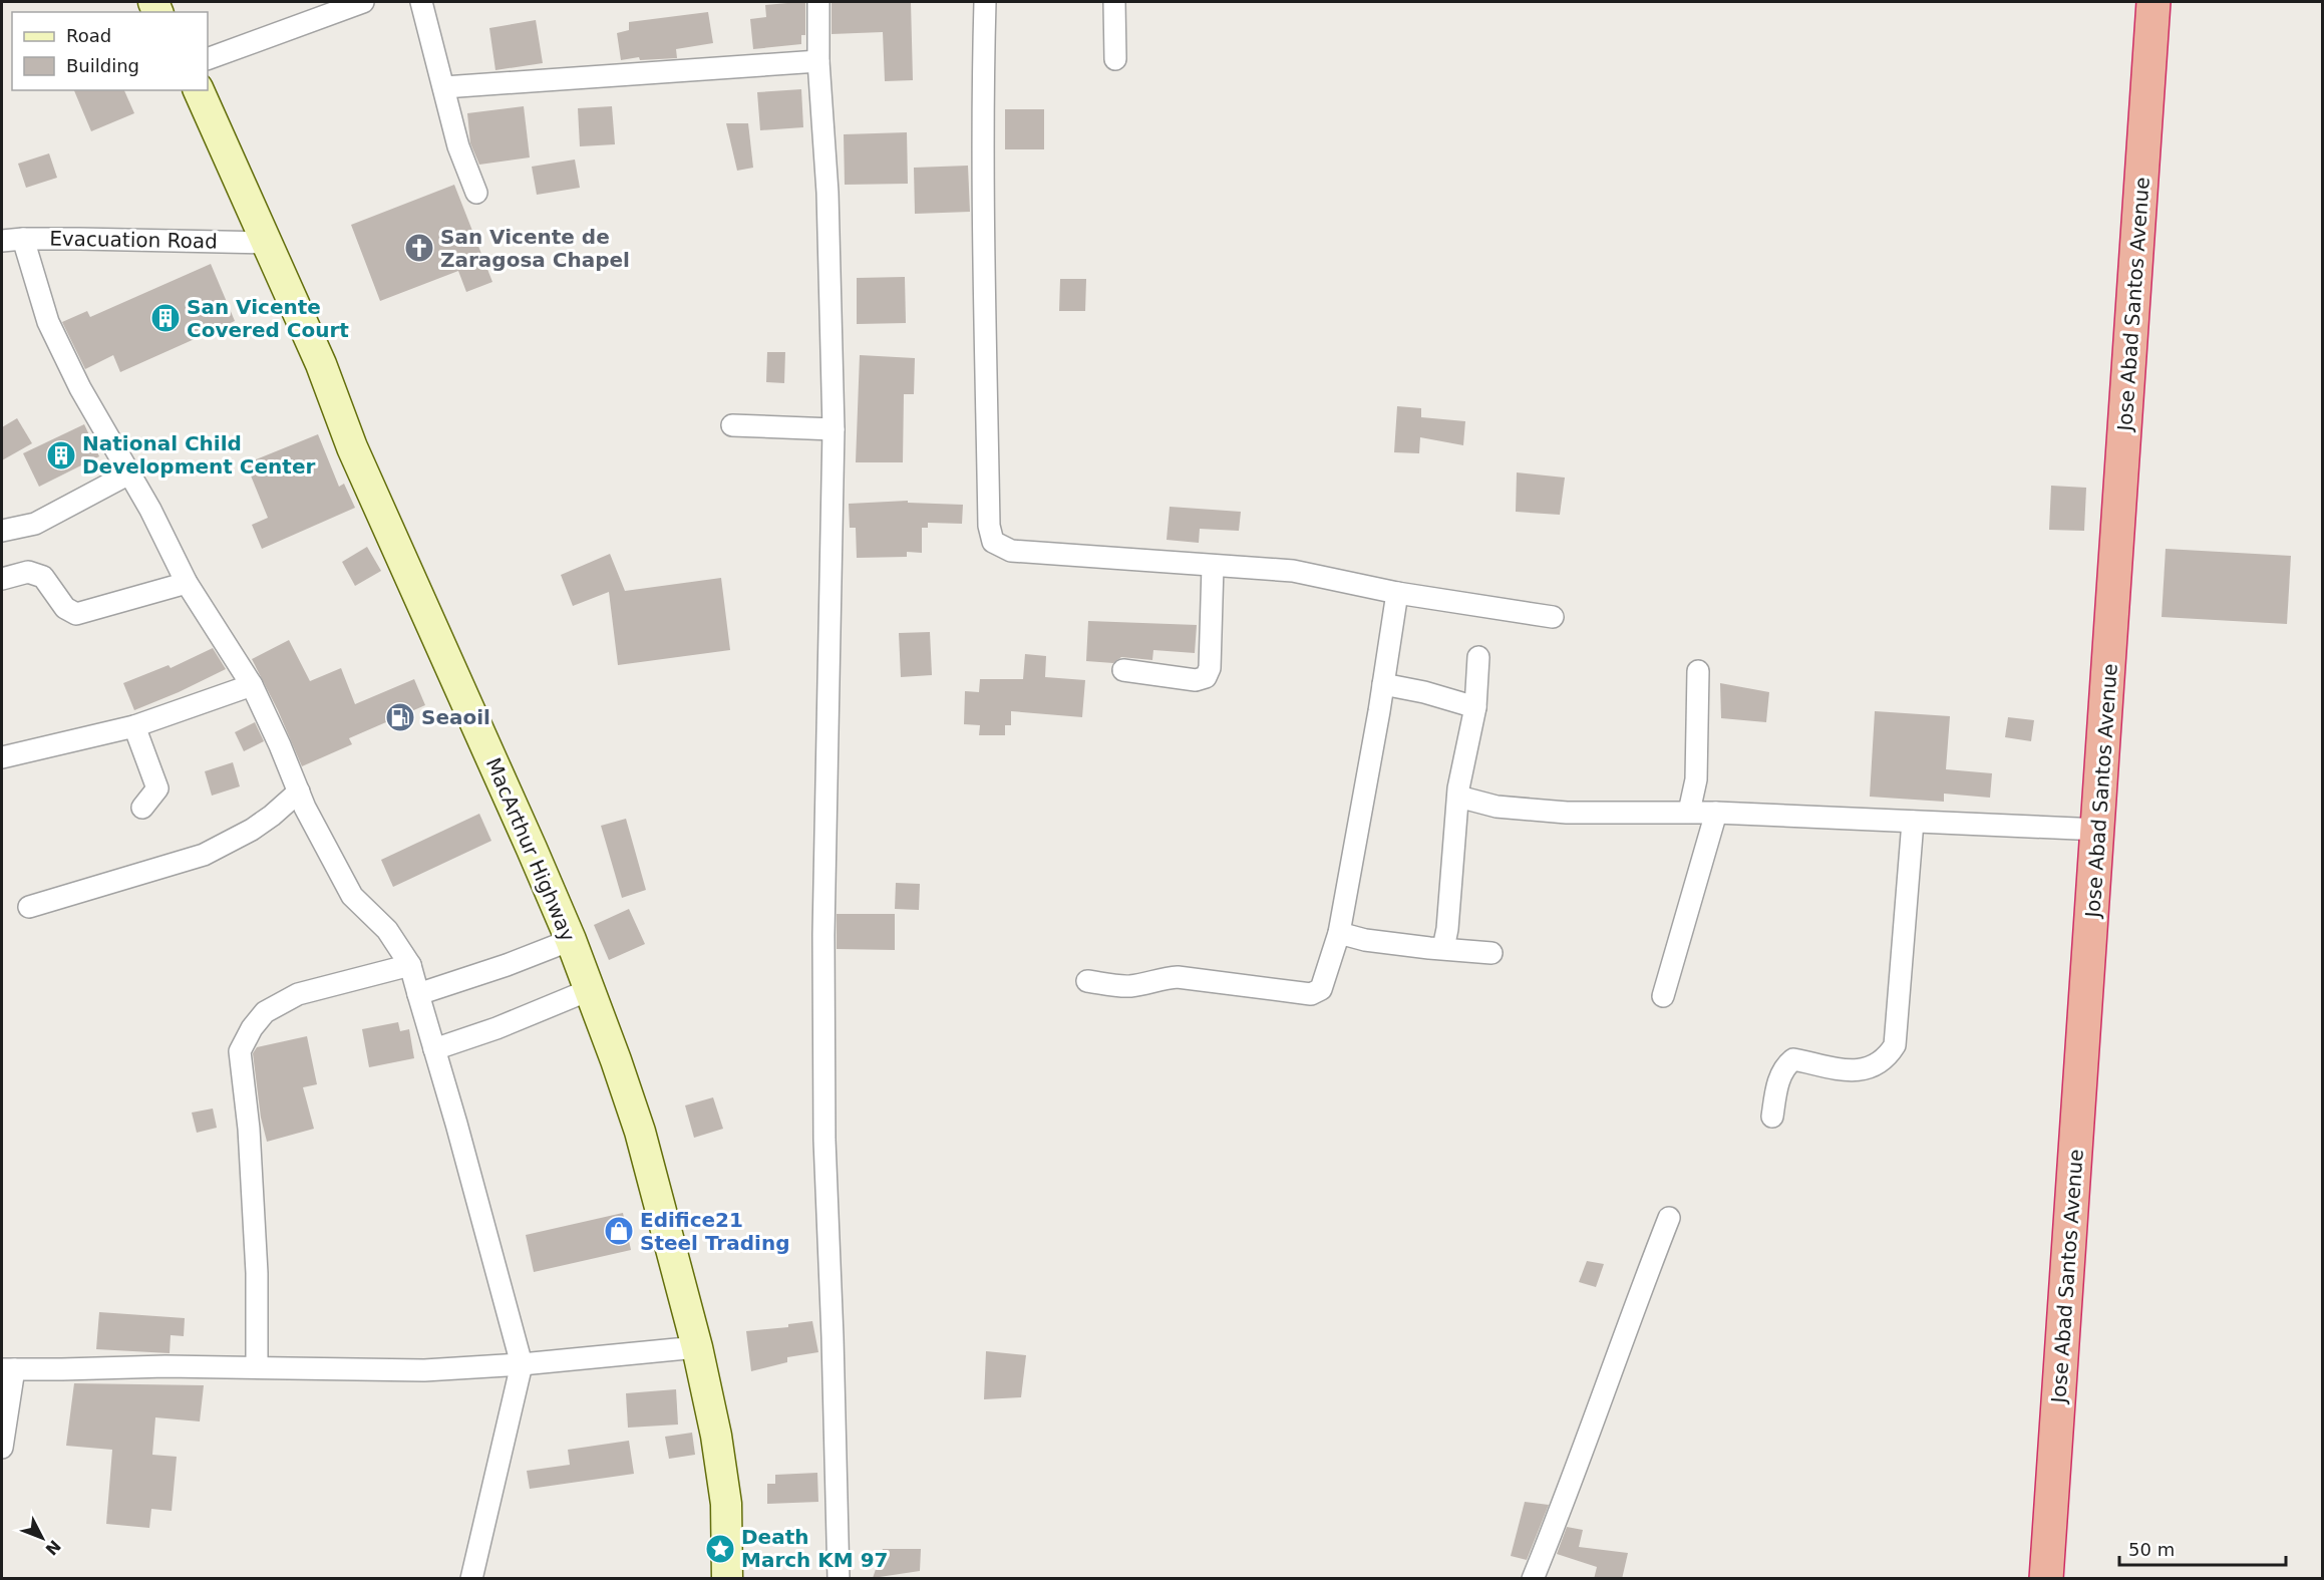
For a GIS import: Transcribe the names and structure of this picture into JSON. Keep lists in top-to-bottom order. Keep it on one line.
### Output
{"streets":{"highway":["Jose Abad Santos Avenue"],"main road":["MacArthur Highway"],"street":["Evacuation Road"]},"crossings":[["Evacuation Road","MacArthur Highway"]],"places":{"church":["San Vicente de Zaragosa Chapel"],"building":["San Vicente Covered Court","National Child Development Center"],"fuel station":["Seaoil"],"shop":["Edifice21 Steel Trading"],"place":["Death March KM 97"]},"legend":["Road","Building"],"scale_bar":"50 m","north":"bottom right"}
